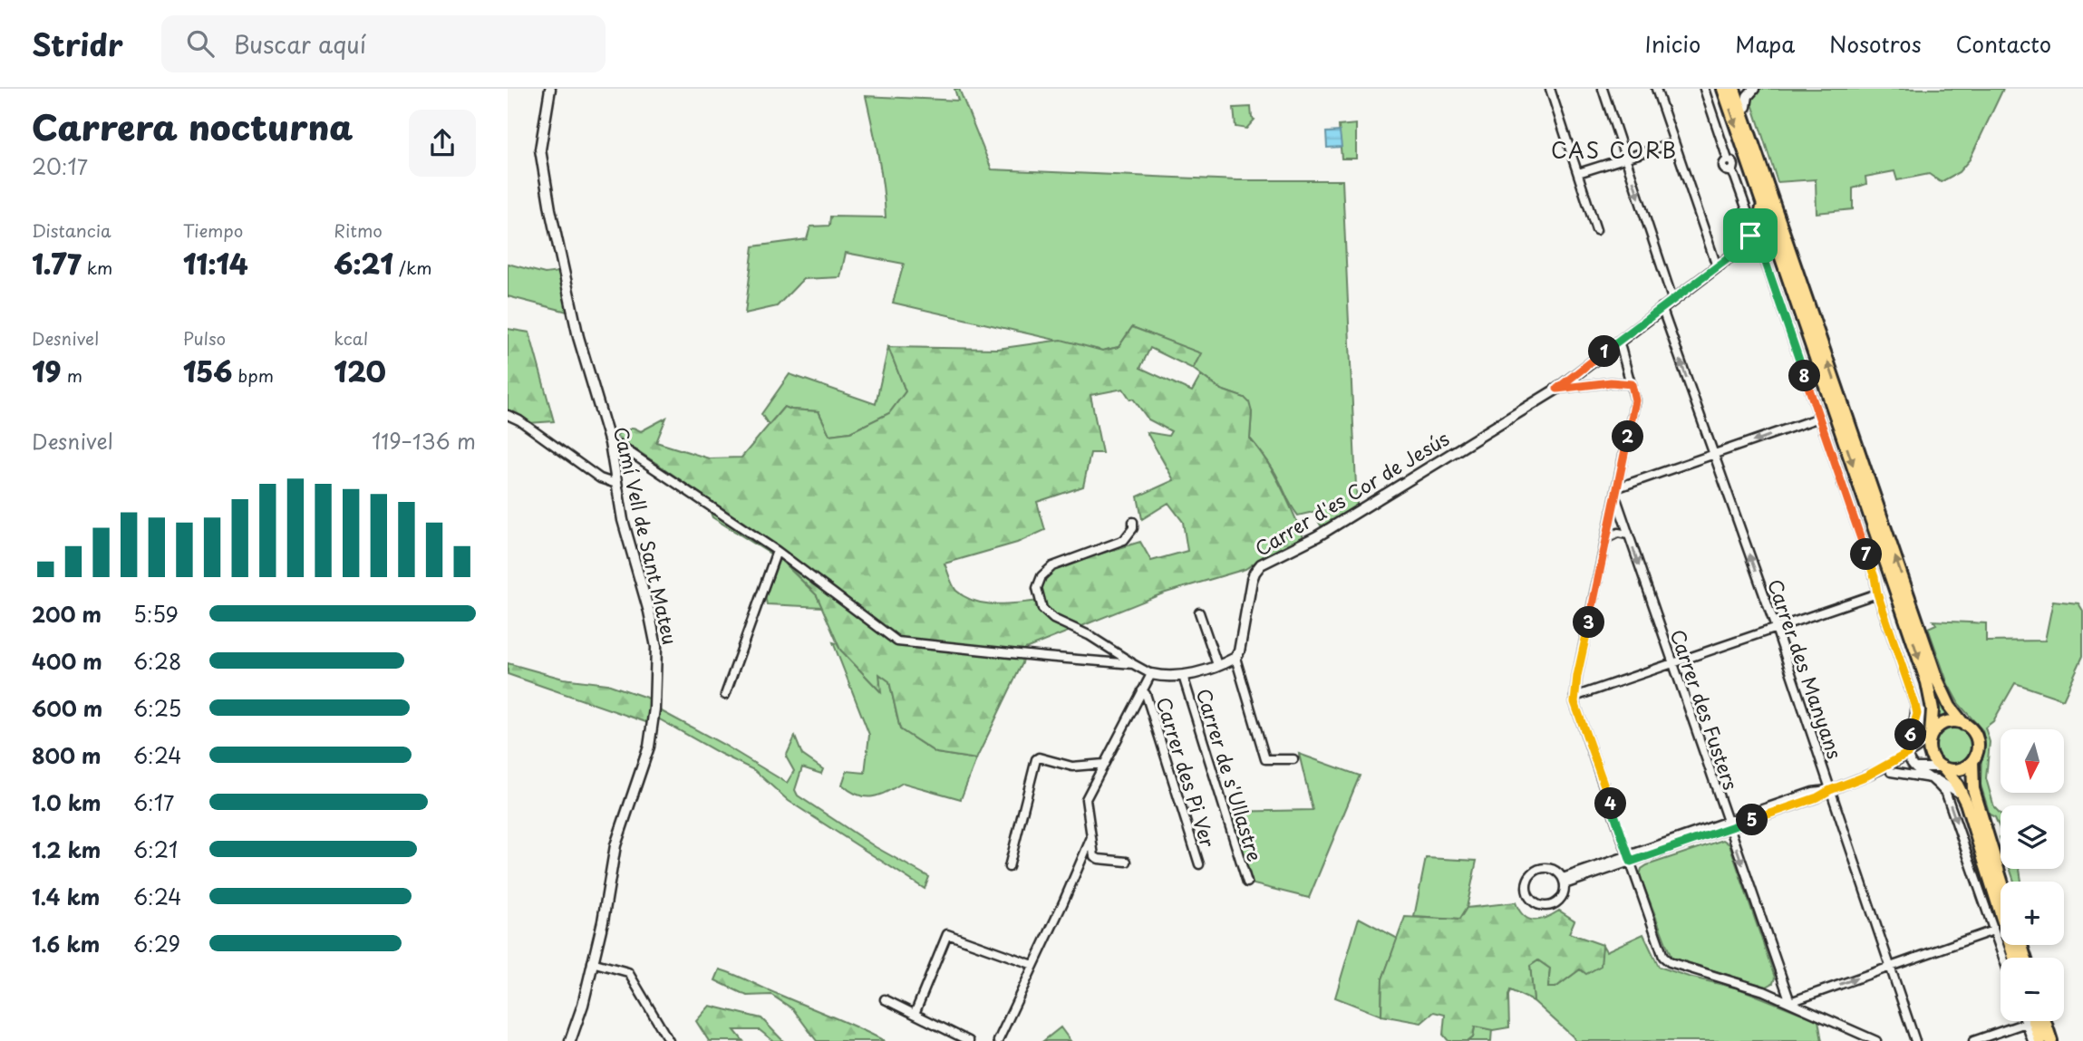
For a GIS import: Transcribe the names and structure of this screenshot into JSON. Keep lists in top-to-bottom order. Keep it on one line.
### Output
{"streets":{"street":["Carrer d'es Cor de Jesús","Camí Vell de Sant Mateu","Carrer des Manyans","Carrer des Fusters","Carrer des Pi Ver","Carrer de s'Ullastre"]},"crossings":[["Carrer d'es Cor de Jesús","Carrer des Manyans"]],"one_way":["Carrer des Manyans","Carrer des Fusters"],"districts":["CAS CORB"],"north":"bottom","page":{"header":"Stridr","search":"Buscar aquí","nav":["Inicio","Mapa","Nosotros","Contacto"],"heading":["Carrera nocturna","20:17"],"stats":[["Distancia","1.77 km"],["Tiempo","11:14"],["Ritmo","6:21 /km"],["Desnivel","19 m"],["Pulso","156 bpm"],["kcal","120"]],"pins":["1","8","2","7","3","6","4","5"],"chart":["Desnivel","119–136 m"],"list":[{"name":"200 m","note":"5:59"},{"name":"400 m","note":"6:28"},{"name":"600 m","note":"6:25"},{"name":"800 m","note":"6:24"},{"name":"1.0 km","note":"6:17"},{"name":"1.2 km","note":"6:21"},{"name":"1.4 km","note":"6:24"},{"name":"1.6 km","note":"6:29"}],"map_buttons":["+","−"]}}
